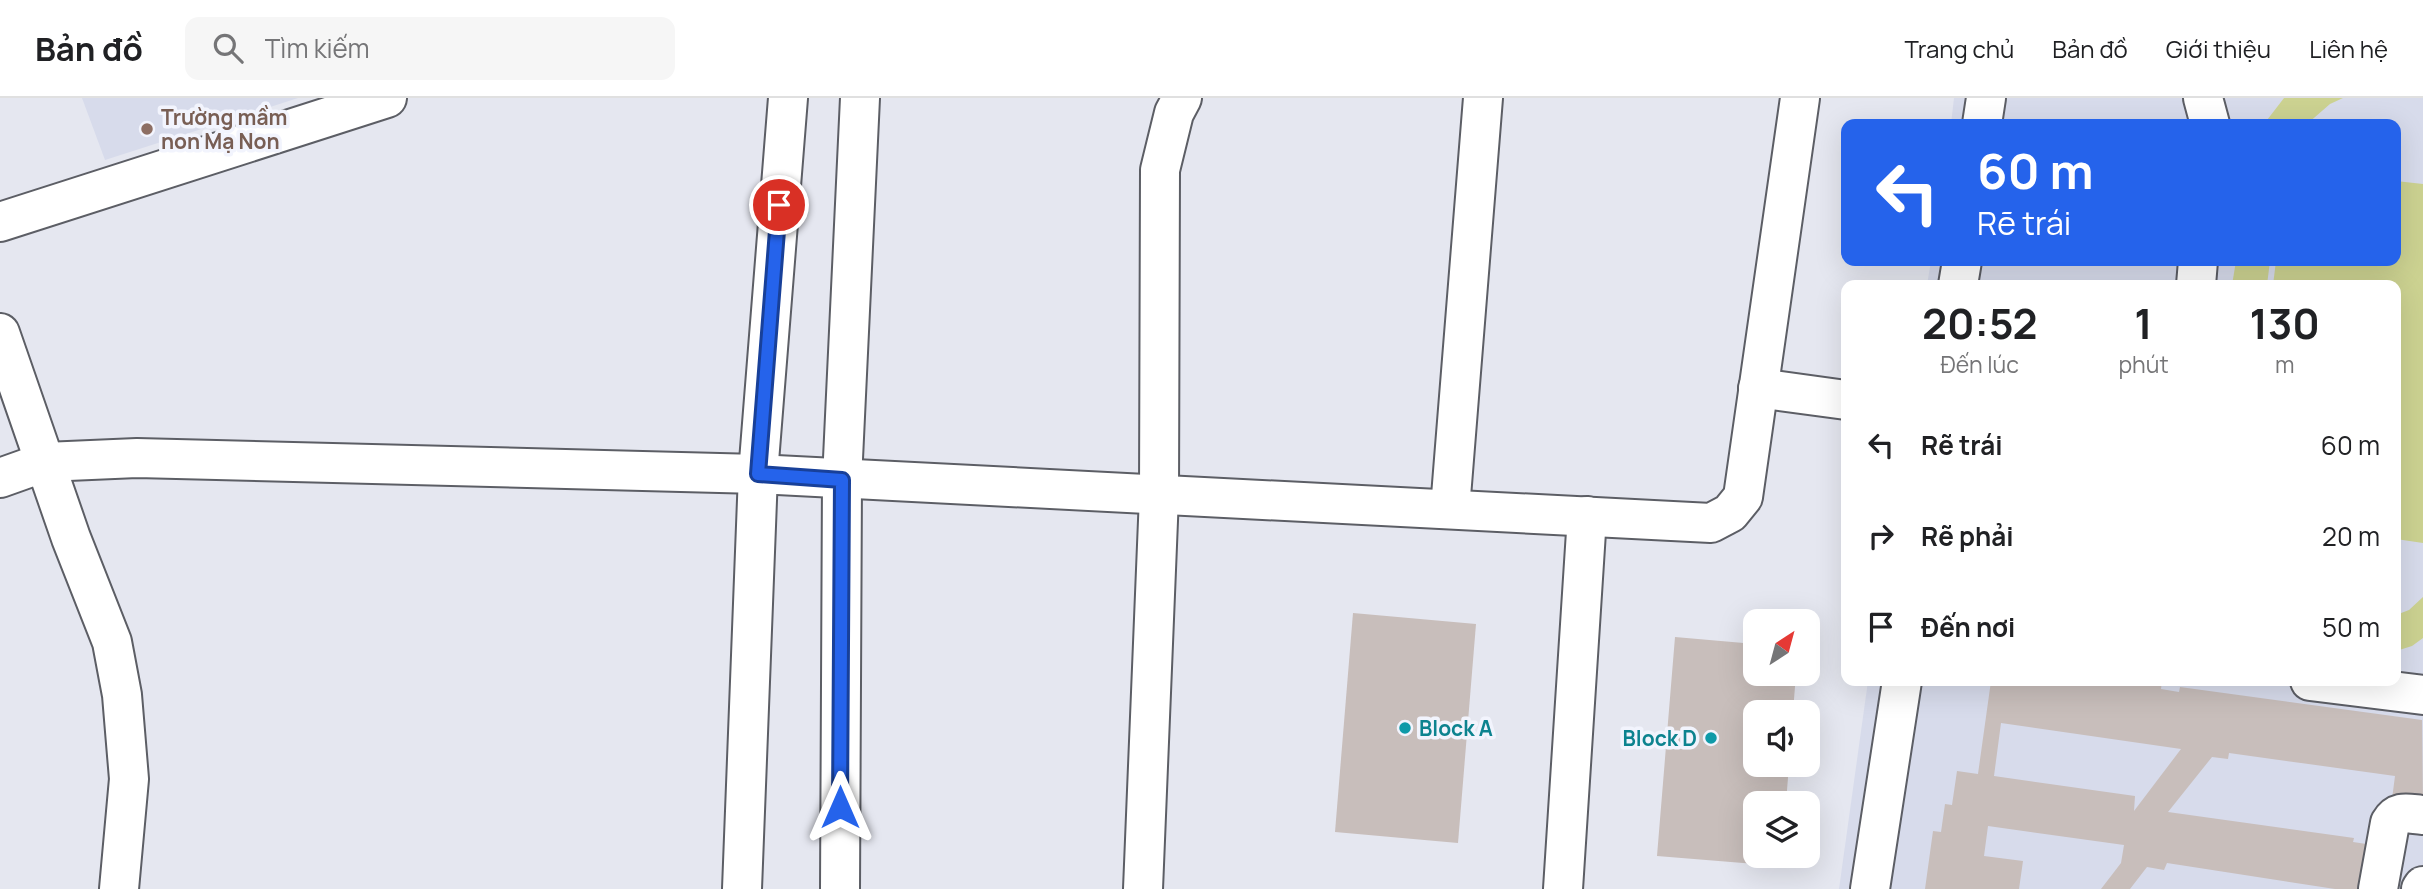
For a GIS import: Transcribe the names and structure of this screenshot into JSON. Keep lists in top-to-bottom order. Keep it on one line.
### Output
{"places":["Trường mầm non Mạ Non","Block A","Block D"],"north":"top right","page":{"header":"Bản đồ","search":"Tìm kiếm","nav":["Trang chủ","Bản đồ","Giới thiệu","Liên hệ"],"turn":["60 m","Rẽ trái"],"eta":["20:52","Đến lúc","1","phút","130","m"],"list":[{"name":"Rẽ trái","value":"60 m"},{"name":"Rẽ phải","value":"20 m"},{"name":"Đến nơi","value":"50 m"}]}}
